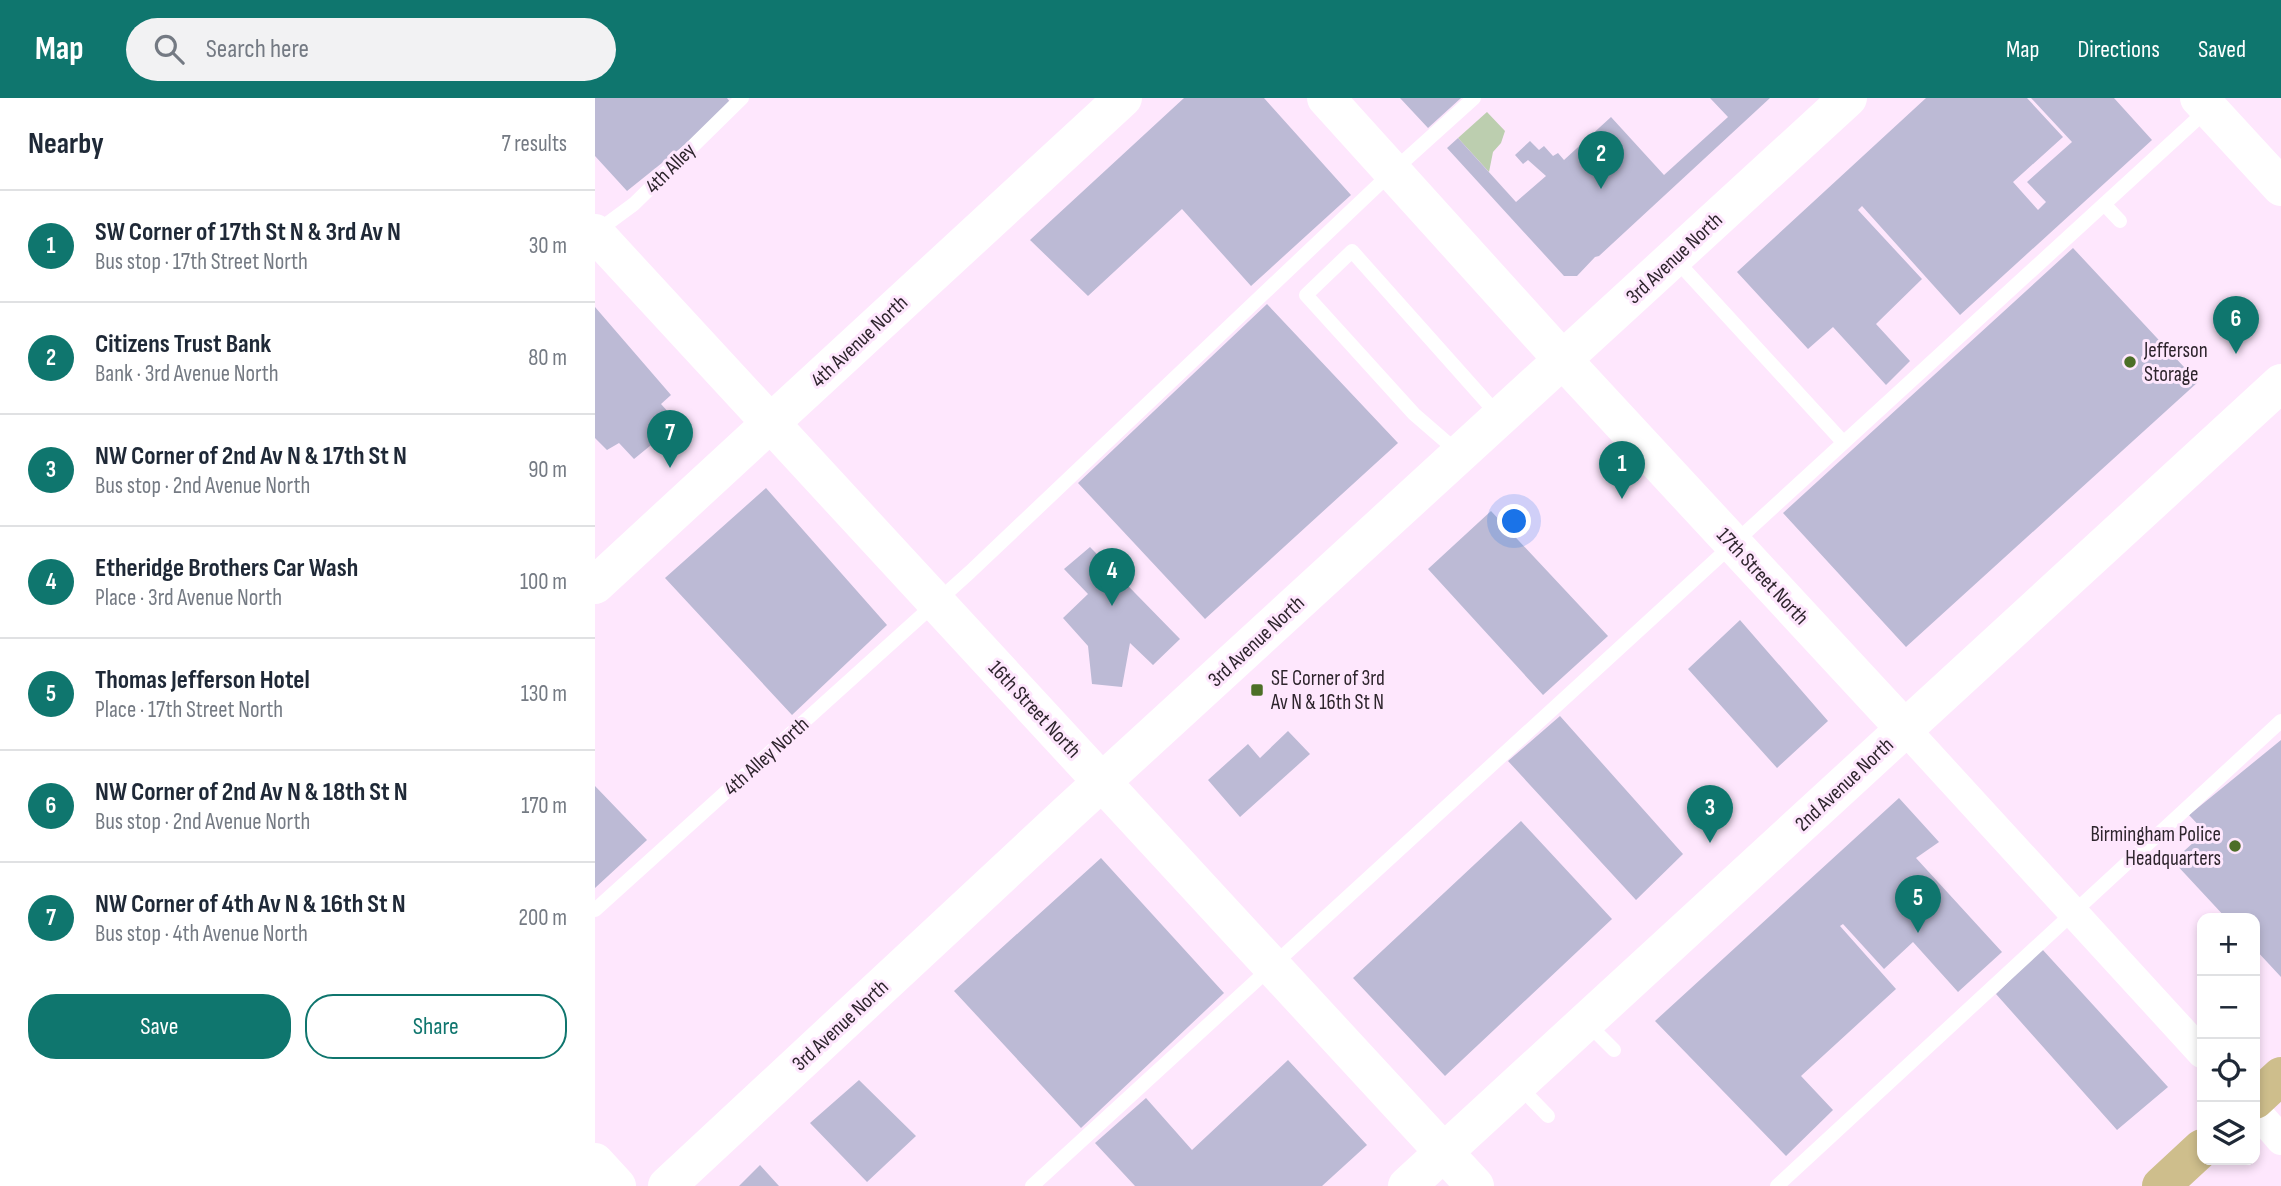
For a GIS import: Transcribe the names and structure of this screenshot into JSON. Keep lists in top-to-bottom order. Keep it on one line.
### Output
{"streets":{"street":["3rd Avenue North","4th Avenue North","17th Street North","16th Street North","2nd Avenue North"],"lane":["4th Alley","4th Alley North"]},"crossings":[["4th Alley","16th Street North"],["3rd Avenue North","17th Street North"],["3rd Avenue North","16th Street North"],["4th Avenue North","16th Street North"],["17th Street North","4th Alley North"],["17th Street North","2nd Avenue North"],["16th Street North","4th Alley North"],["16th Street North","2nd Avenue North"]],"places":{"other":["Jefferson Storage","Birmingham Police Headquarters"],"transit":["SE Corner of 3rd Av N & 16th St N"]},"page":{"header":"Map","search":"Search here","nav":["Map","Directions","Saved"],"heading":["Nearby","7 results"],"pins":["2","6","7","1","4","3","5"],"list":[{"mark":"1","name":"SW Corner of 17th St N & 3rd Av N","note":"Bus stop · 17th Street North","value":"30 m"},{"mark":"2","name":"Citizens Trust Bank","note":"Bank · 3rd Avenue North","value":"80 m"},{"mark":"3","name":"NW Corner of 2nd Av N & 17th St N","note":"Bus stop · 2nd Avenue North","value":"90 m"},{"mark":"4","name":"Etheridge Brothers Car Wash","note":"Place · 3rd Avenue North","value":"100 m"},{"mark":"5","name":"Thomas Jefferson Hotel","note":"Place · 17th Street North","value":"130 m"},{"mark":"6","name":"NW Corner of 2nd Av N & 18th St N","note":"Bus stop · 2nd Avenue North","value":"170 m"},{"mark":"7","name":"NW Corner of 4th Av N & 16th St N","note":"Bus stop · 4th Avenue North","value":"200 m"}],"map_buttons":["+","−"],"buttons":["Save","Share"]}}
